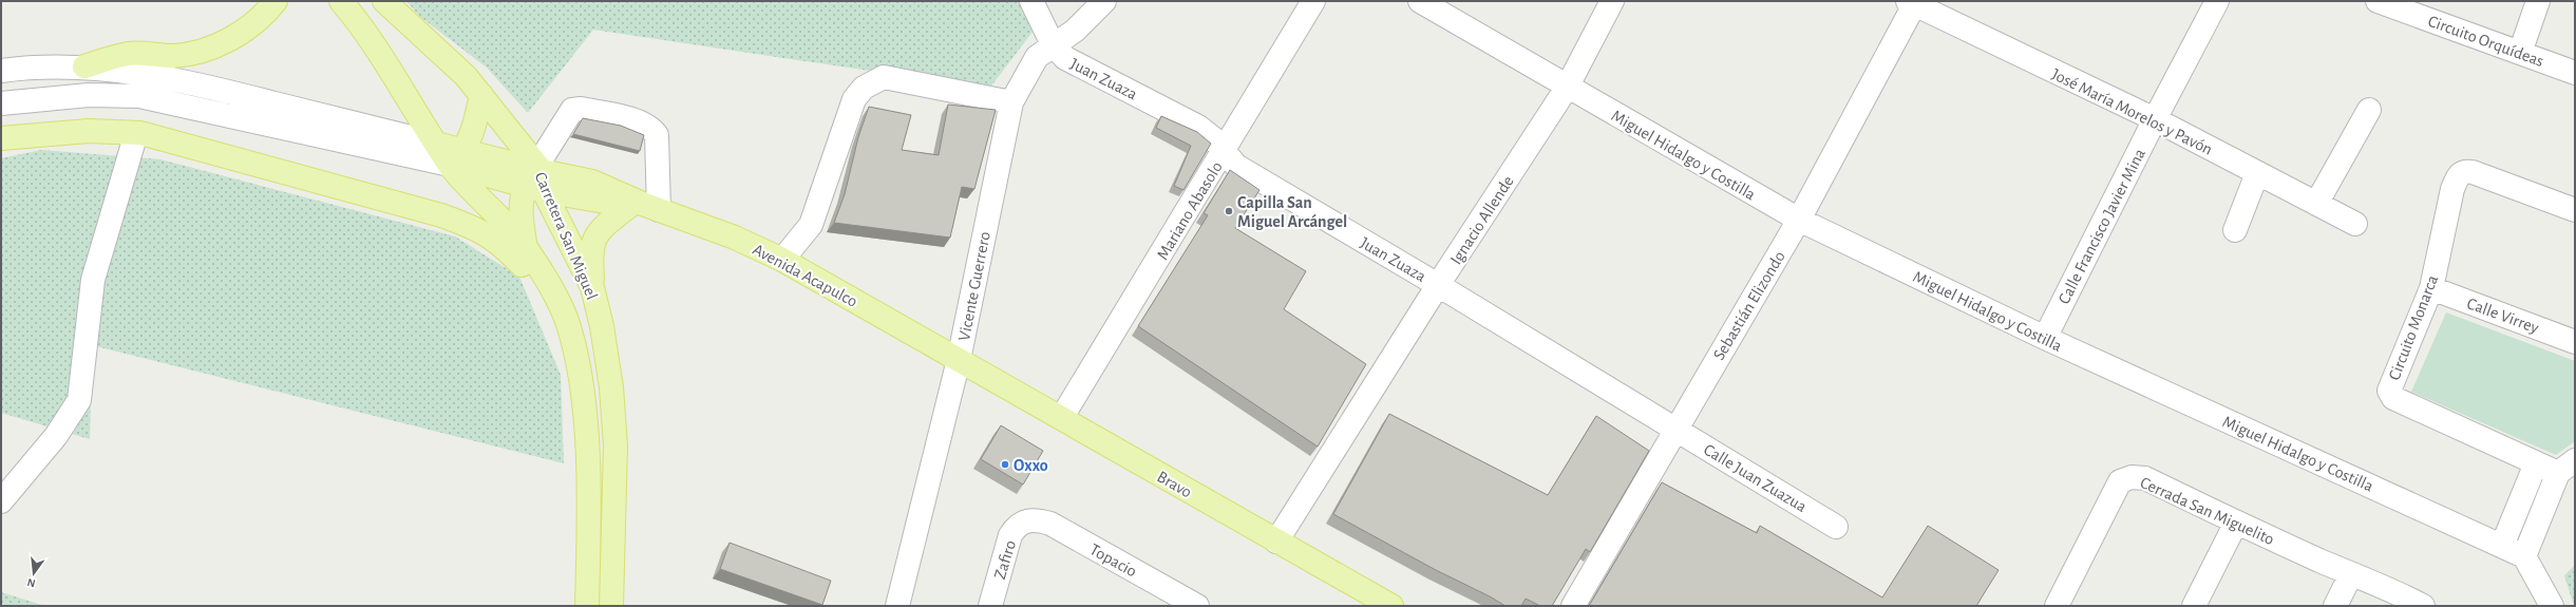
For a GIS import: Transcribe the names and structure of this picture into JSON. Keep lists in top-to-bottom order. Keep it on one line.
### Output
{"streets":{"main road":["Carretera San Miguel","Avenida Acapulco","Bravo"],"street":["Circuito Orquídeas","Juan Zuaza","José María Morelos y Pavón","Miguel Hidalgo y Costilla","Mariano Abasolo","Ignacio Allende","Calle Francisco Javier Mina","Vicente Guerrero","Sebastián Elizondo","Calle Virrey","Circuito Monarca","Calle Juan Zuazua","Cerrada San Miguelito","Zafiro","Topacio"]},"crossings":[["Juan Zuaza","Mariano Abasolo"],["Juan Zuaza","Ignacio Allende"],["Juan Zuaza","Vicente Guerrero"],["Juan Zuaza","Sebastián Elizondo"],["Juan Zuaza","Calle Juan Zuazua"],["José María Morelos y Pavón","Calle Francisco Javier Mina"],["José María Morelos y Pavón","Sebastián Elizondo"],["Miguel Hidalgo y Costilla","Ignacio Allende"],["Miguel Hidalgo y Costilla","Calle Francisco Javier Mina"],["Miguel Hidalgo y Costilla","Sebastián Elizondo"],["Mariano Abasolo","Bravo"],["Ignacio Allende","Bravo"],["Carretera San Miguel","Avenida Acapulco"],["Avenida Acapulco","Vicente Guerrero"],["Avenida Acapulco","Bravo"],["Vicente Guerrero","Bravo"],["Sebastián Elizondo","Calle Juan Zuazua"],["Calle Virrey","Circuito Monarca"],["Zafiro","Topacio"]],"places":["Capilla San Miguel Arcángel","Oxxo"],"north":"bottom"}
